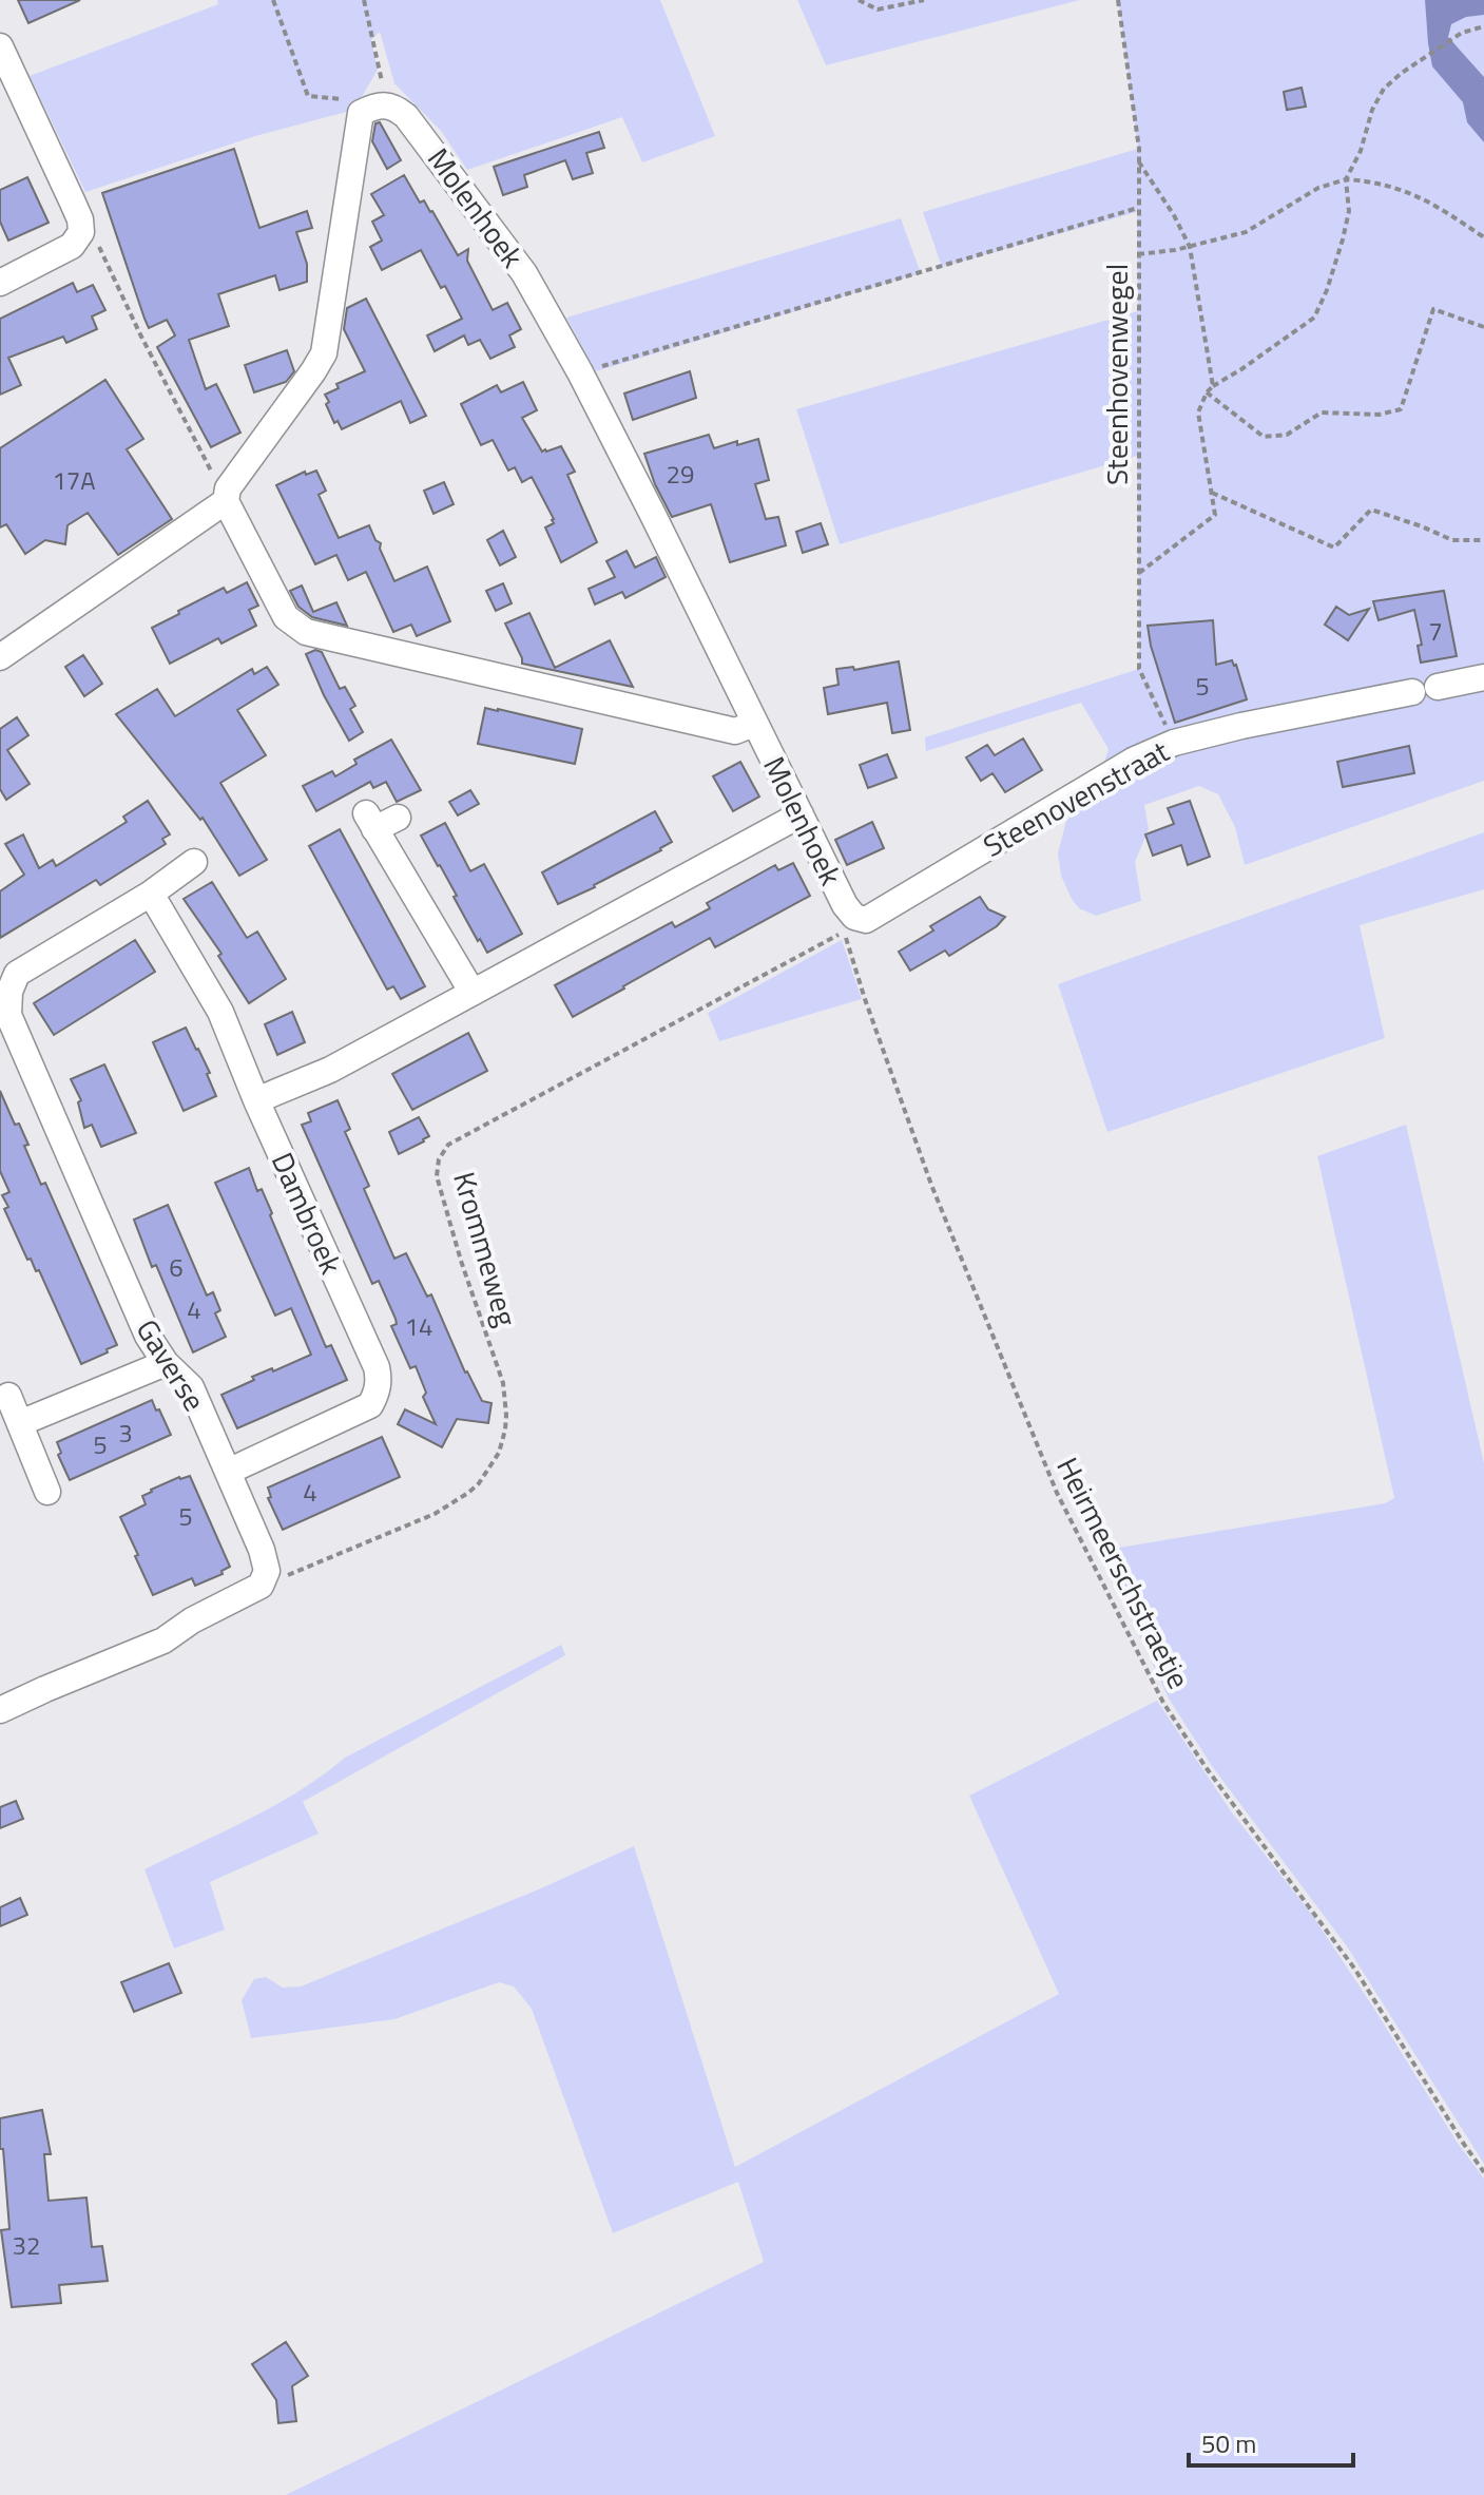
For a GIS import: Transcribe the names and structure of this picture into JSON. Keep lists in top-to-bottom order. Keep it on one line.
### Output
{"streets":{"street":["Molenhoek","Steenovenstraat","Dambroek","Gaverse"],"path":["Steenhovenwegel","Krommeweg","Heirmeerschstraetje"]},"crossings":[["Molenhoek","Steenovenstraat"],["Molenhoek","Krommeweg"],["Molenhoek","Heirmeerschstraetje"],["Steenhovenwegel","Steenovenstraat"],["Steenovenstraat","Krommeweg"],["Steenovenstraat","Heirmeerschstraetje"],["Dambroek","Gaverse"],["Krommeweg","Gaverse"],["Krommeweg","Heirmeerschstraetje"]],"house_numbers":["29","17A","7","5","6","4","14","3","5","4","5","32"],"scale_bar":"50 m"}
